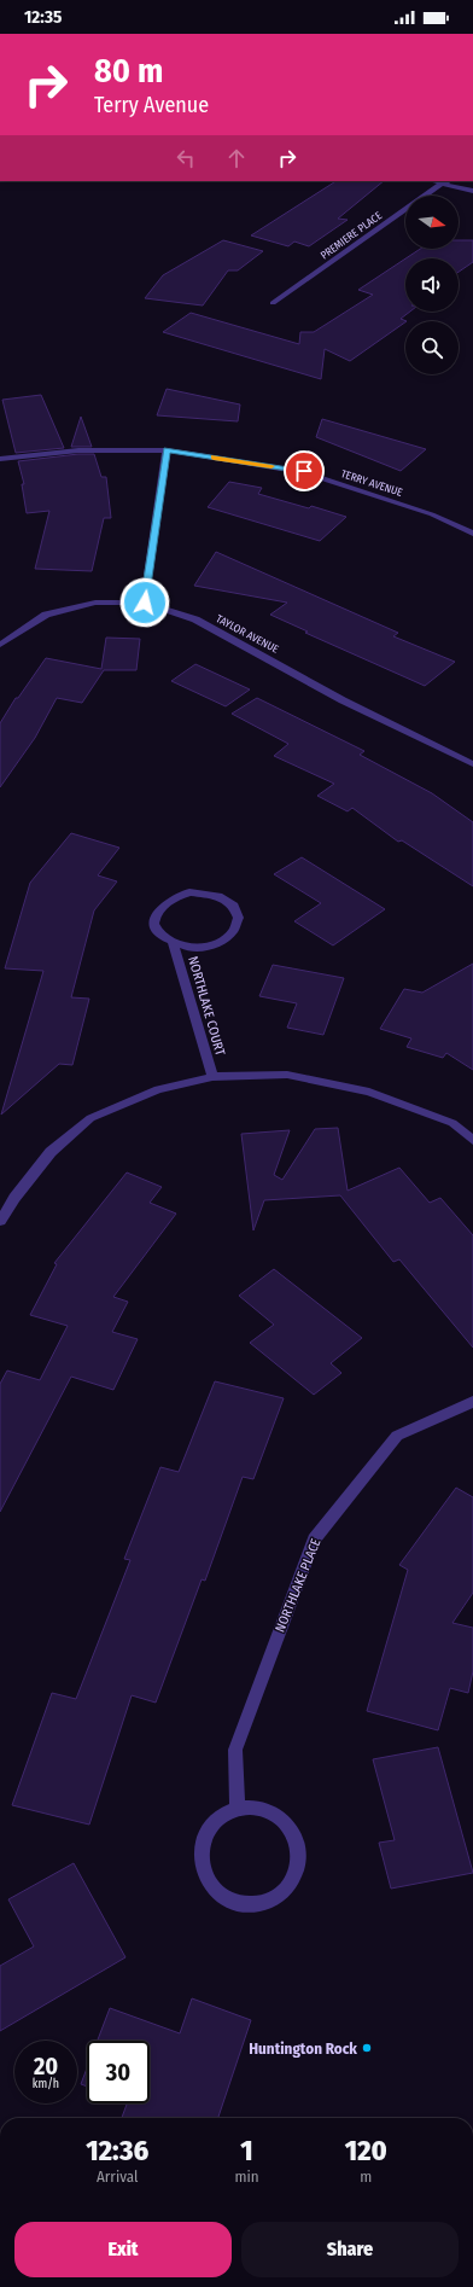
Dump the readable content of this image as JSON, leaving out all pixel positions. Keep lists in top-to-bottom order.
{
  "streets": {
    "street": [
      "PREMIERE PLACE",
      "TERRY AVENUE",
      "TAYLOR AVENUE",
      "NORTHLAKE COURT",
      "NORTHLAKE PLACE"
    ]
  },
  "places": ["Huntington Rock"],
  "north": "right",
  "page": {
    "status": "12:35",
    "turn": ["80 m", "Terry Avenue"],
    "speed": "20 km/h",
    "limit": "30",
    "eta": [
      "12:36",
      "Arrival",
      "1",
      "min",
      "120",
      "m"
    ],
    "buttons": ["Exit", "Share"]
  }
}
